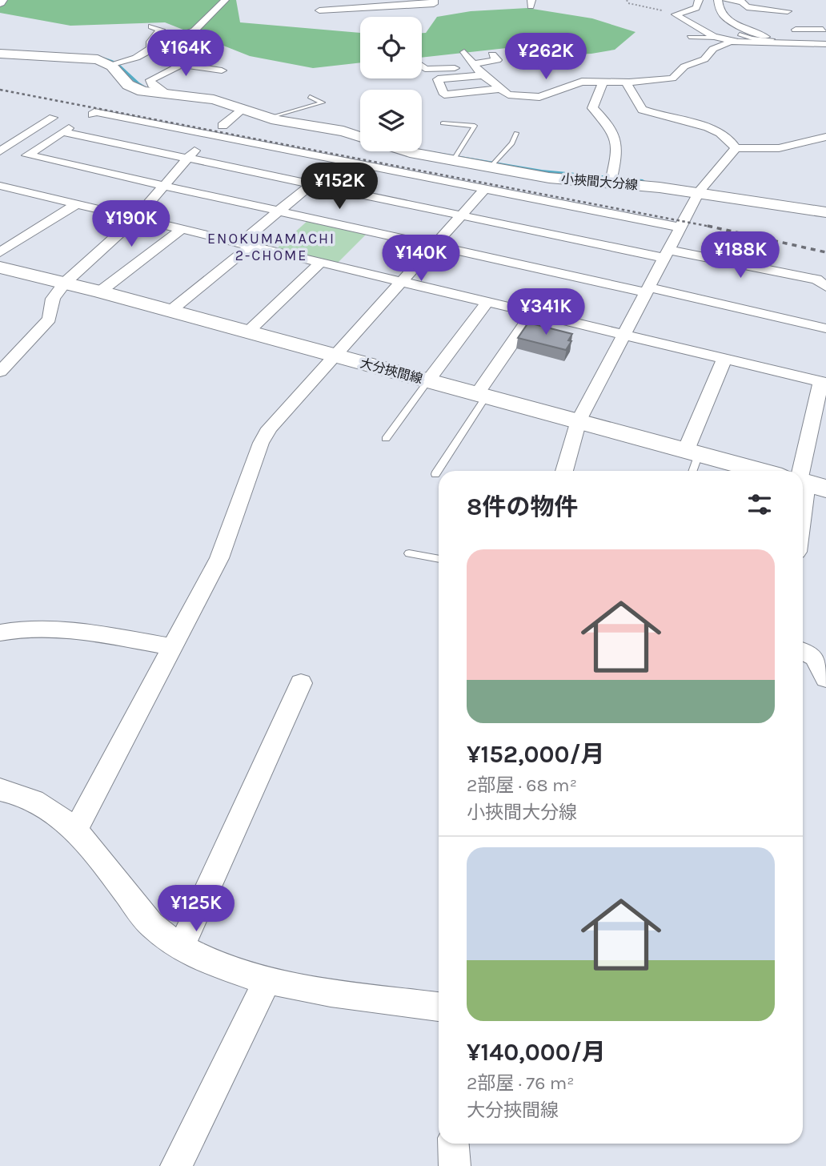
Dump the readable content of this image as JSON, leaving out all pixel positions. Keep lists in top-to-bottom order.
{
  "streets": {
    "main road": ["小挾間大分線", "大分挾間線"]
  },
  "districts": ["ENOKUMAMACHI 2-CHOME"],
  "page": {
    "price": [
      "¥164K",
      "¥262K",
      "¥152K",
      "¥190K",
      "¥188K",
      "¥140K",
      "¥341K",
      "¥125K"
    ],
    "heading": "8件の物件",
    "list": [
      {
        "name": "¥152,000/月",
        "note": "2部屋 · 68 m² · 小挾間大分線"
      },
      {
        "name": "¥140,000/月",
        "note": "2部屋 · 76 m² · 大分挾間線"
      }
    ]
  }
}
